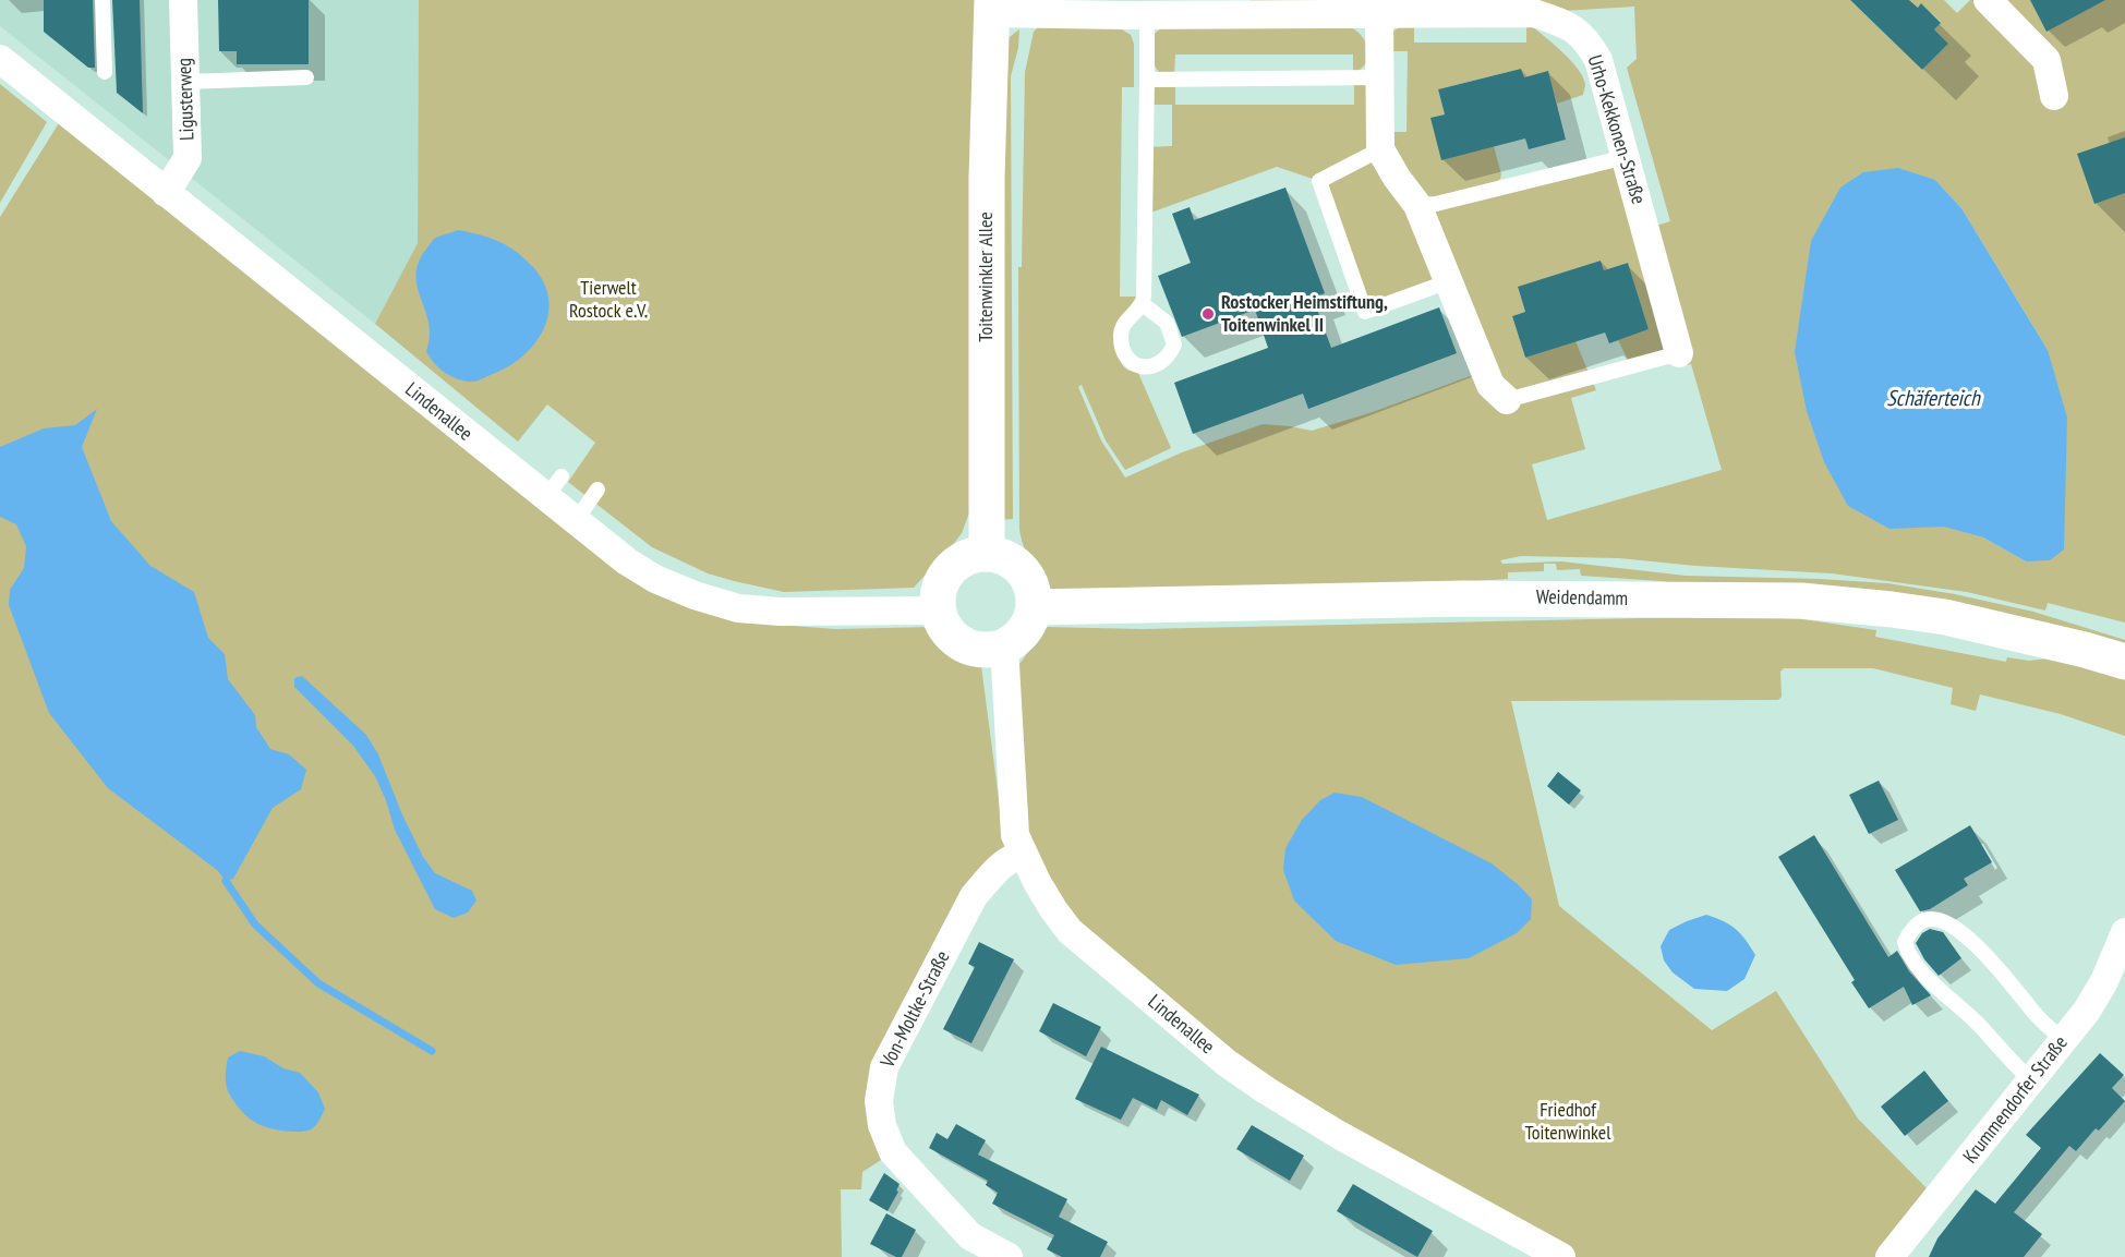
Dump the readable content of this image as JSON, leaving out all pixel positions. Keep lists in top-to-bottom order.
{
  "streets": {
    "street": [
      "Ligusterweg",
      "Urho-Kekkonen-Straße",
      "Toitenwinkler Allee",
      "Lindenallee",
      "Weidendamm",
      "Von-Moltke-Straße",
      "Krummendorfer Straße"
    ]
  },
  "crossings": [
    ["Ligusterweg", "Lindenallee"],
    ["Urho-Kekkonen-Straße", "Toitenwinkler Allee"],
    ["Toitenwinkler Allee", "Lindenallee"],
    ["Toitenwinkler Allee", "Weidendamm"],
    ["Lindenallee", "Weidendamm"],
    ["Lindenallee", "Von-Moltke-Straße"]
  ],
  "water": ["Schäferteich"],
  "parks": ["Tierwelt Rostock e.V.", "Friedhof Toitenwinkel"],
  "places": ["Rostocker Heimstiftung, Toitenwinkel II"]
}
